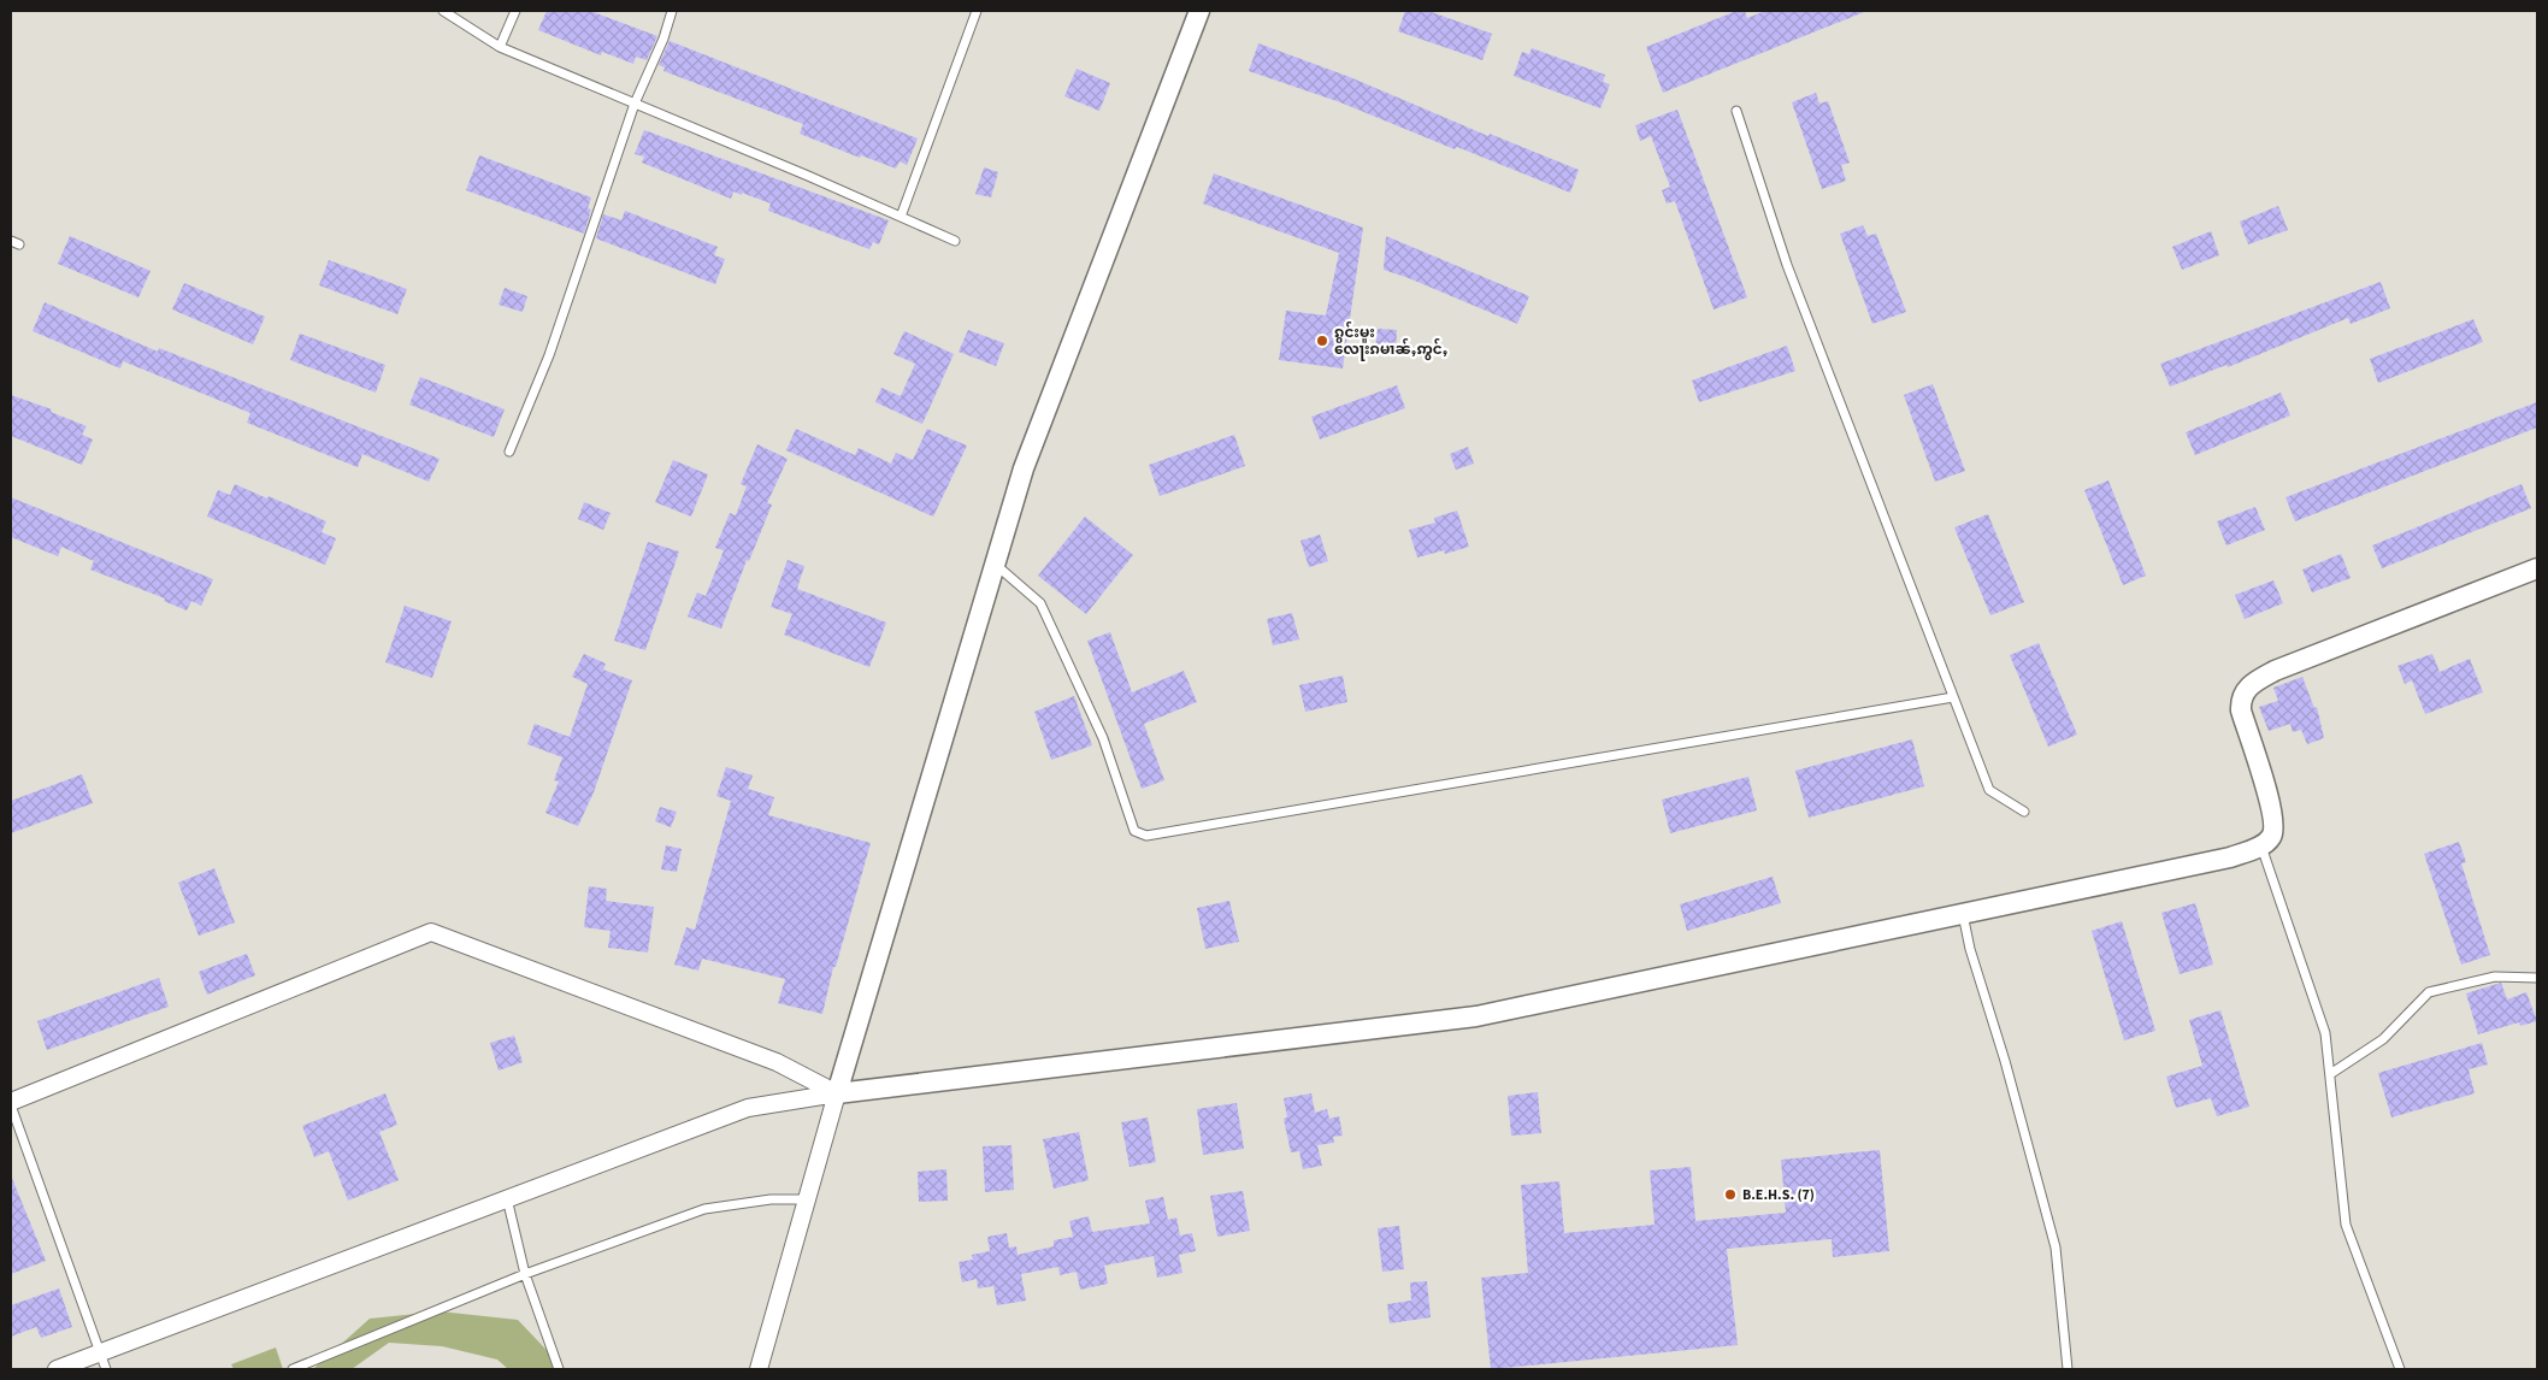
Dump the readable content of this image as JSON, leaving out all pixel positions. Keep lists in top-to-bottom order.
{
  "places": ["ၵွင်းမူး လေႃးၵမၢၼ်ႇဢွင်ႇ", "B.E.H.S. (7)"]
}
